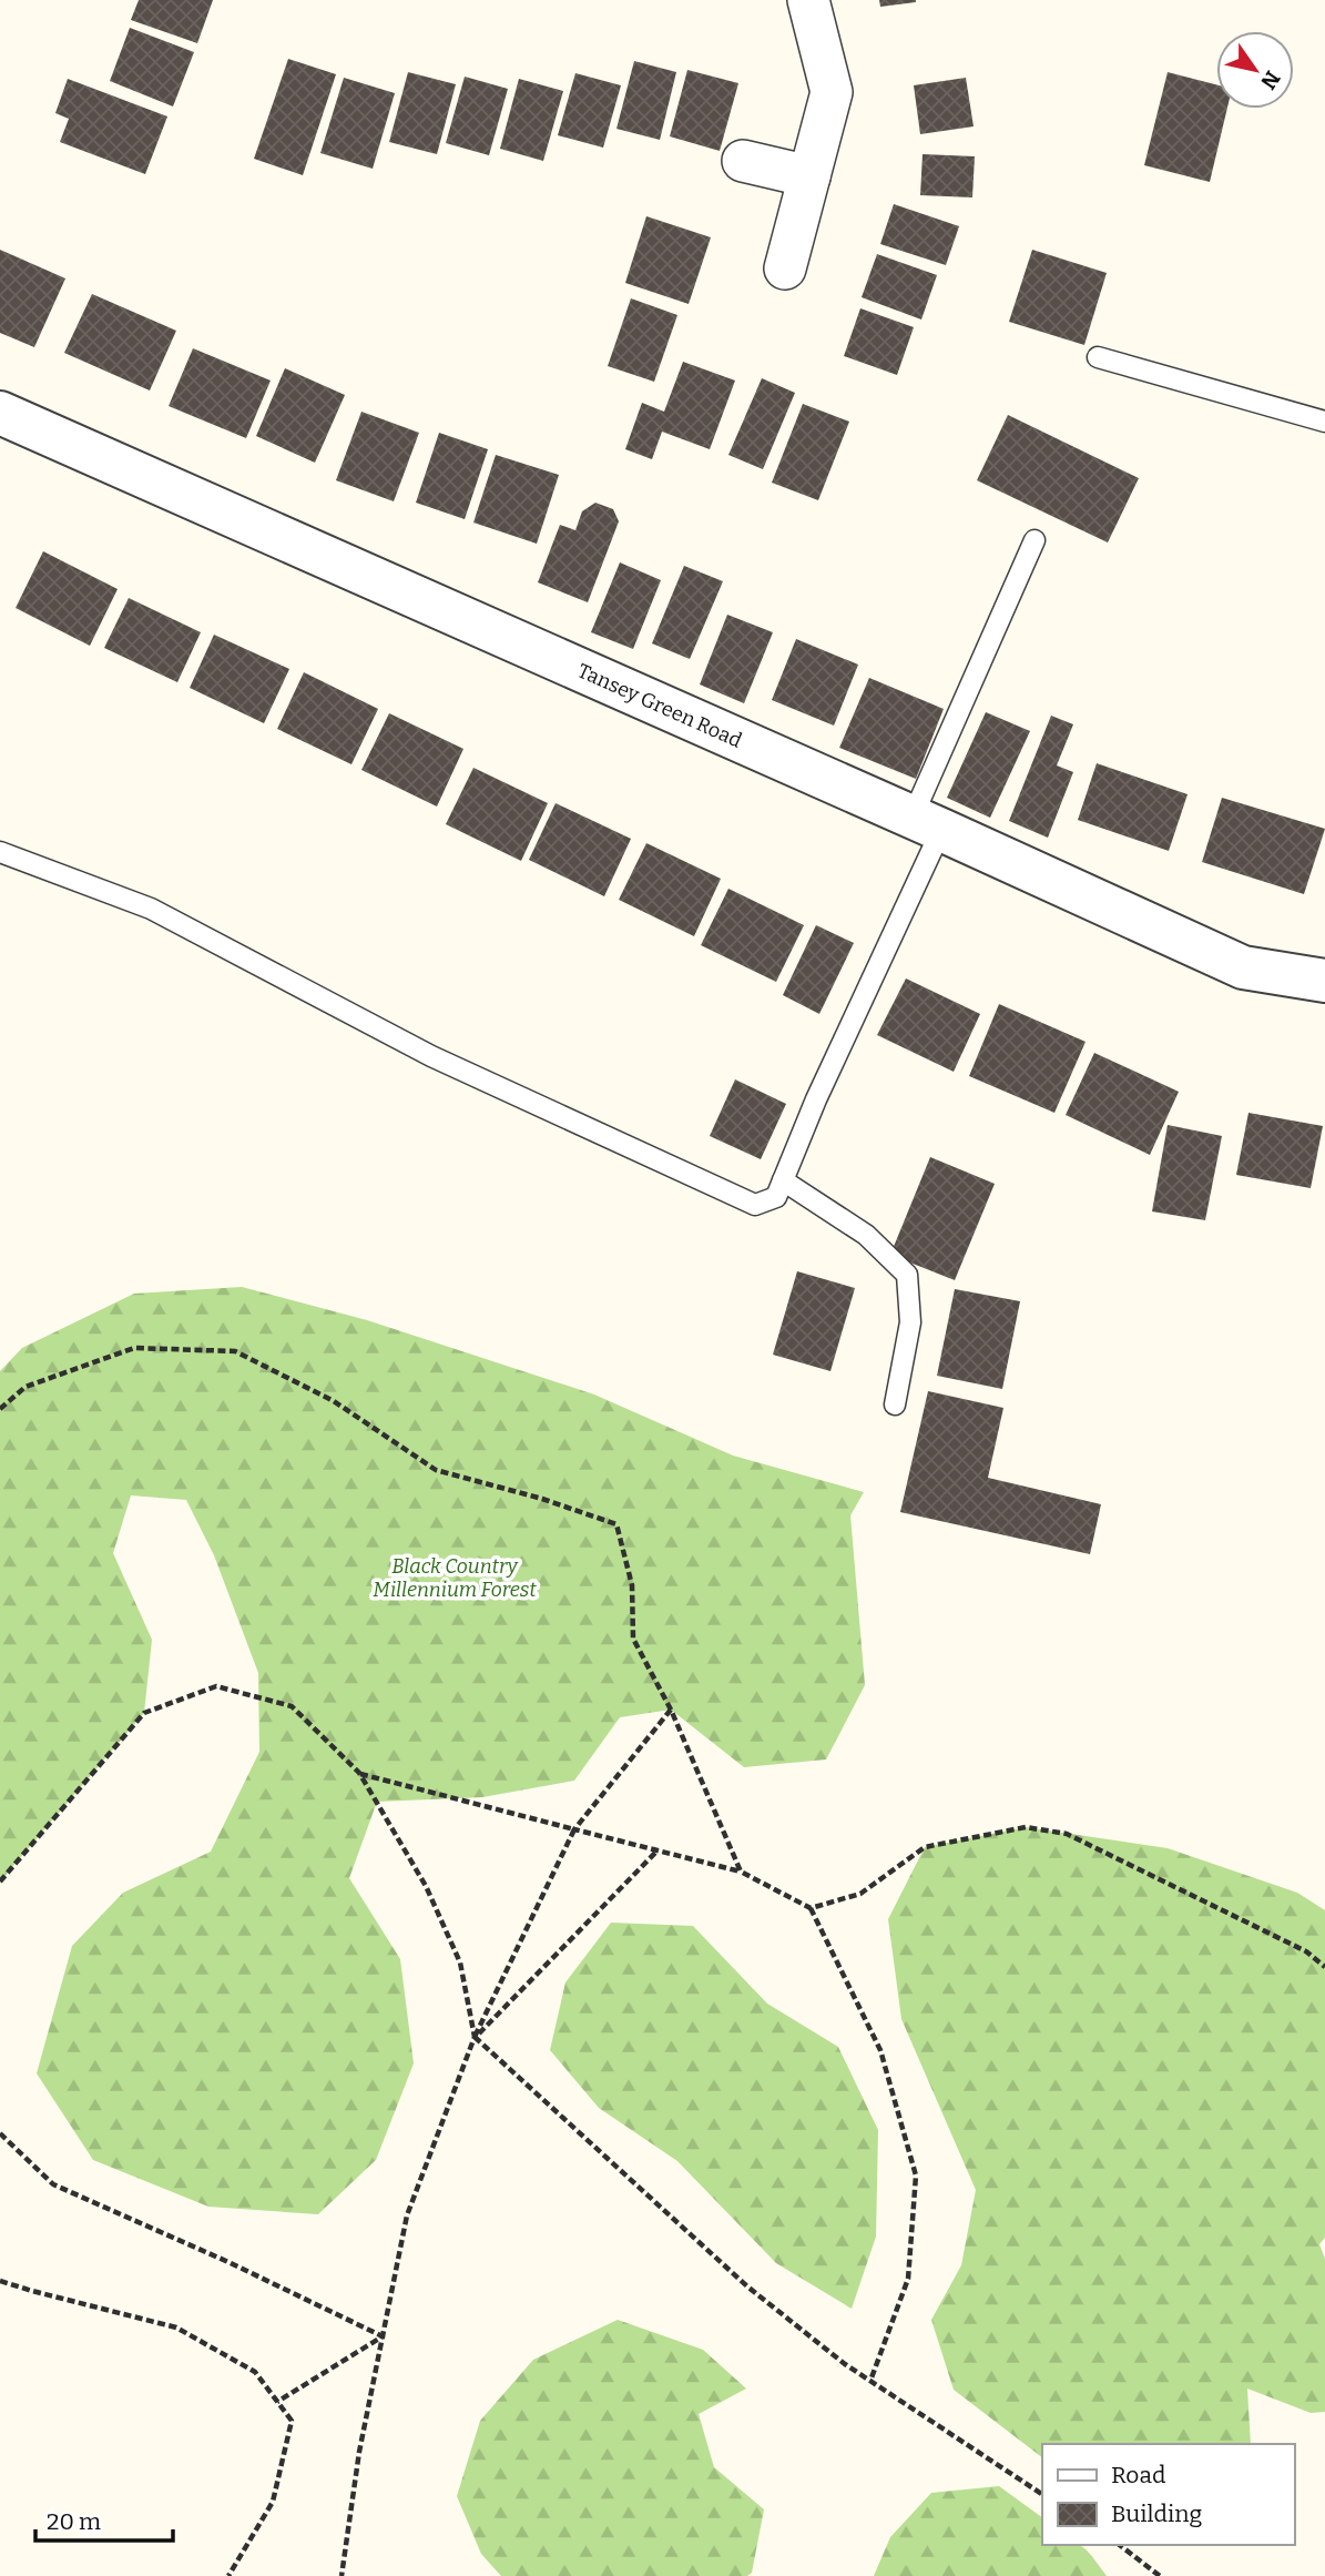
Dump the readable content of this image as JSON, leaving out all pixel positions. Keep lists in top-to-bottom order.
{
  "streets": {
    "street": ["Tansey Green Road"]
  },
  "parks": ["Black Country Millennium Forest"],
  "legend": ["Road", "Building"],
  "scale_bar": "20 m",
  "north": "bottom right"
}
